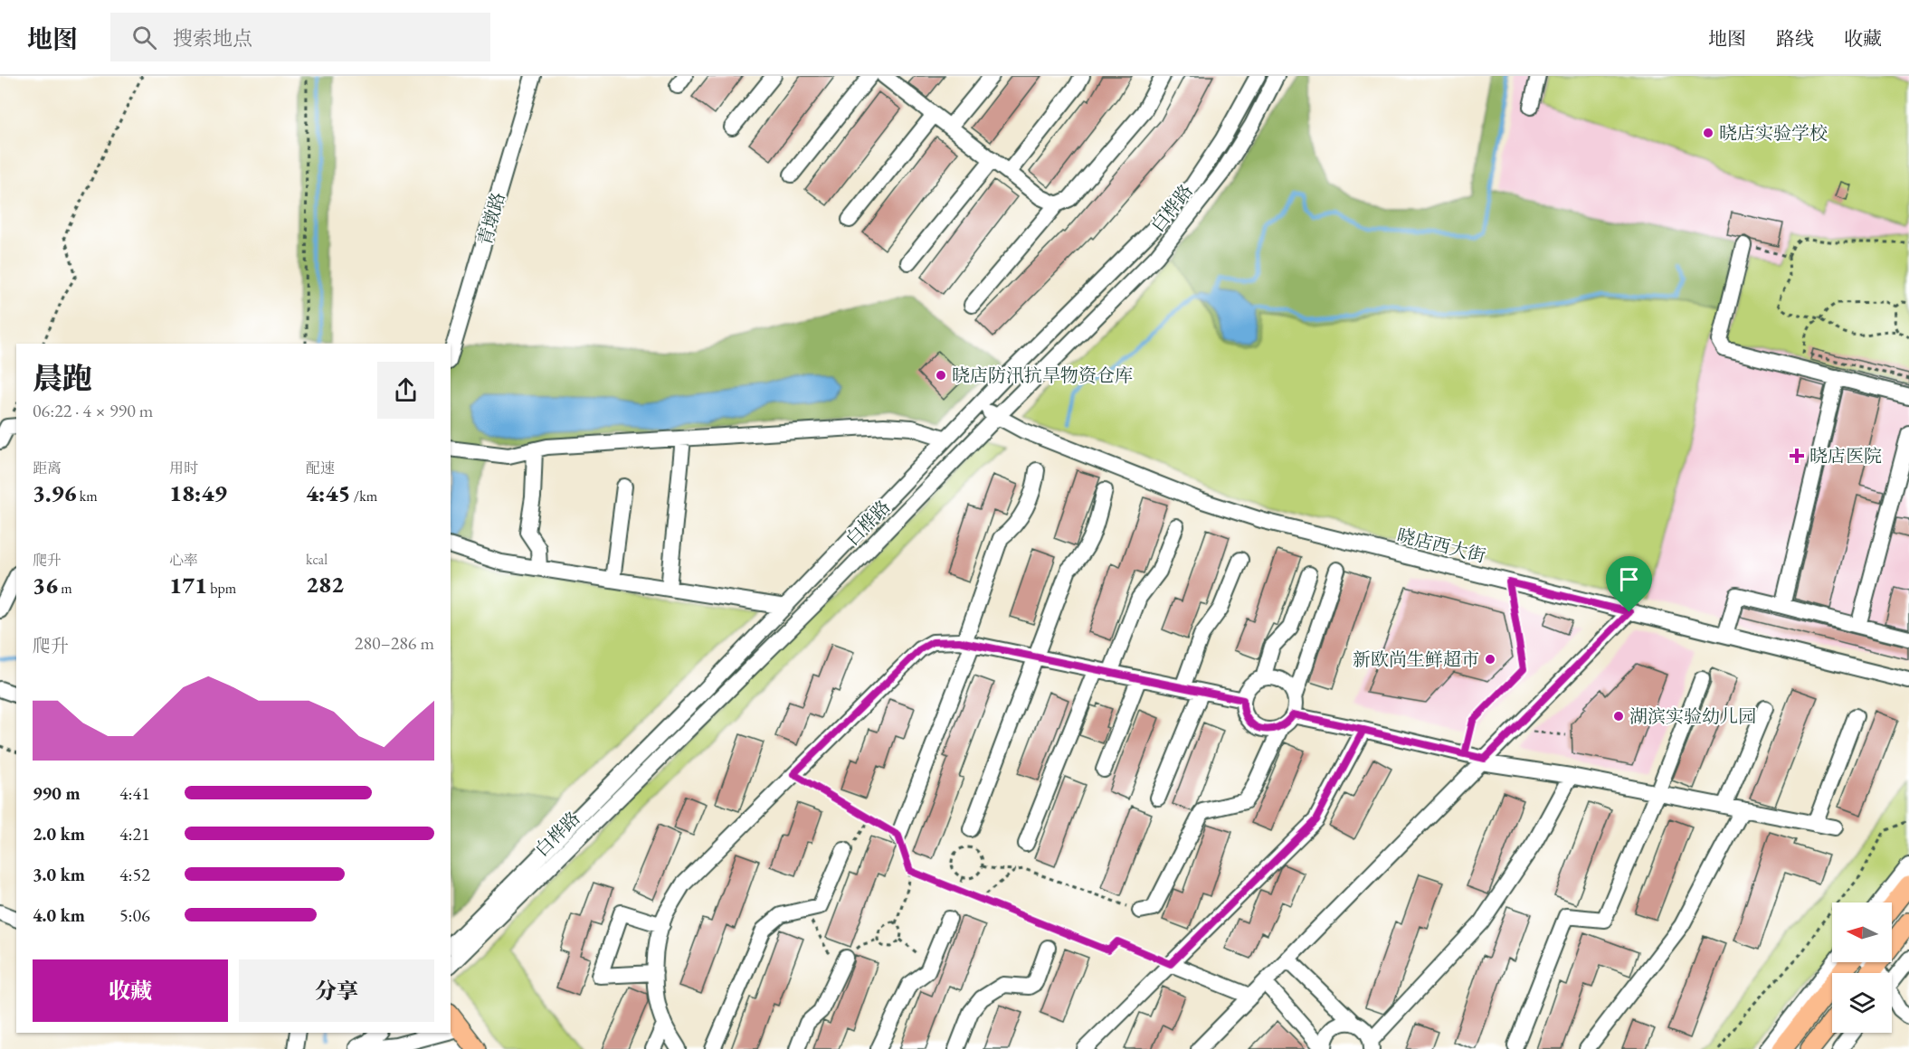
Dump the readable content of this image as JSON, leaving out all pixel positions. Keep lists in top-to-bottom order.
{
  "streets": {
    "street": ["白桦路", "青墩路", "晓店西大街"]
  },
  "crossings": [
    ["白桦路", "晓店西大街"]
  ],
  "places": {
    "other": [
      "晓店实验学校",
      "晓店防汛抗旱物资仓库",
      "新欧尚生鲜超市",
      "湖滨实验幼儿园"
    ],
    "health": ["晓店医院"]
  },
  "north": "left",
  "page": {
    "header": "地图",
    "search": "搜索地点",
    "nav": ["地图", "路线", "收藏"],
    "heading": ["晨跑", "06:22 · 4 × 990 m"],
    "stats": [
      ["距离", "3.96 km"],
      ["用时", "18:49"],
      ["配速", "4:45 /km"],
      ["爬升", "36 m"],
      ["心率", "171 bpm"],
      ["kcal", "282"]
    ],
    "chart": ["爬升", "280–286 m"],
    "list": [
      {
        "name": "990 m",
        "note": "4:41"
      },
      {
        "name": "2.0 km",
        "note": "4:21"
      },
      {
        "name": "3.0 km",
        "note": "4:52"
      },
      {
        "name": "4.0 km",
        "note": "5:06"
      }
    ],
    "buttons": ["收藏", "分享"]
  }
}
